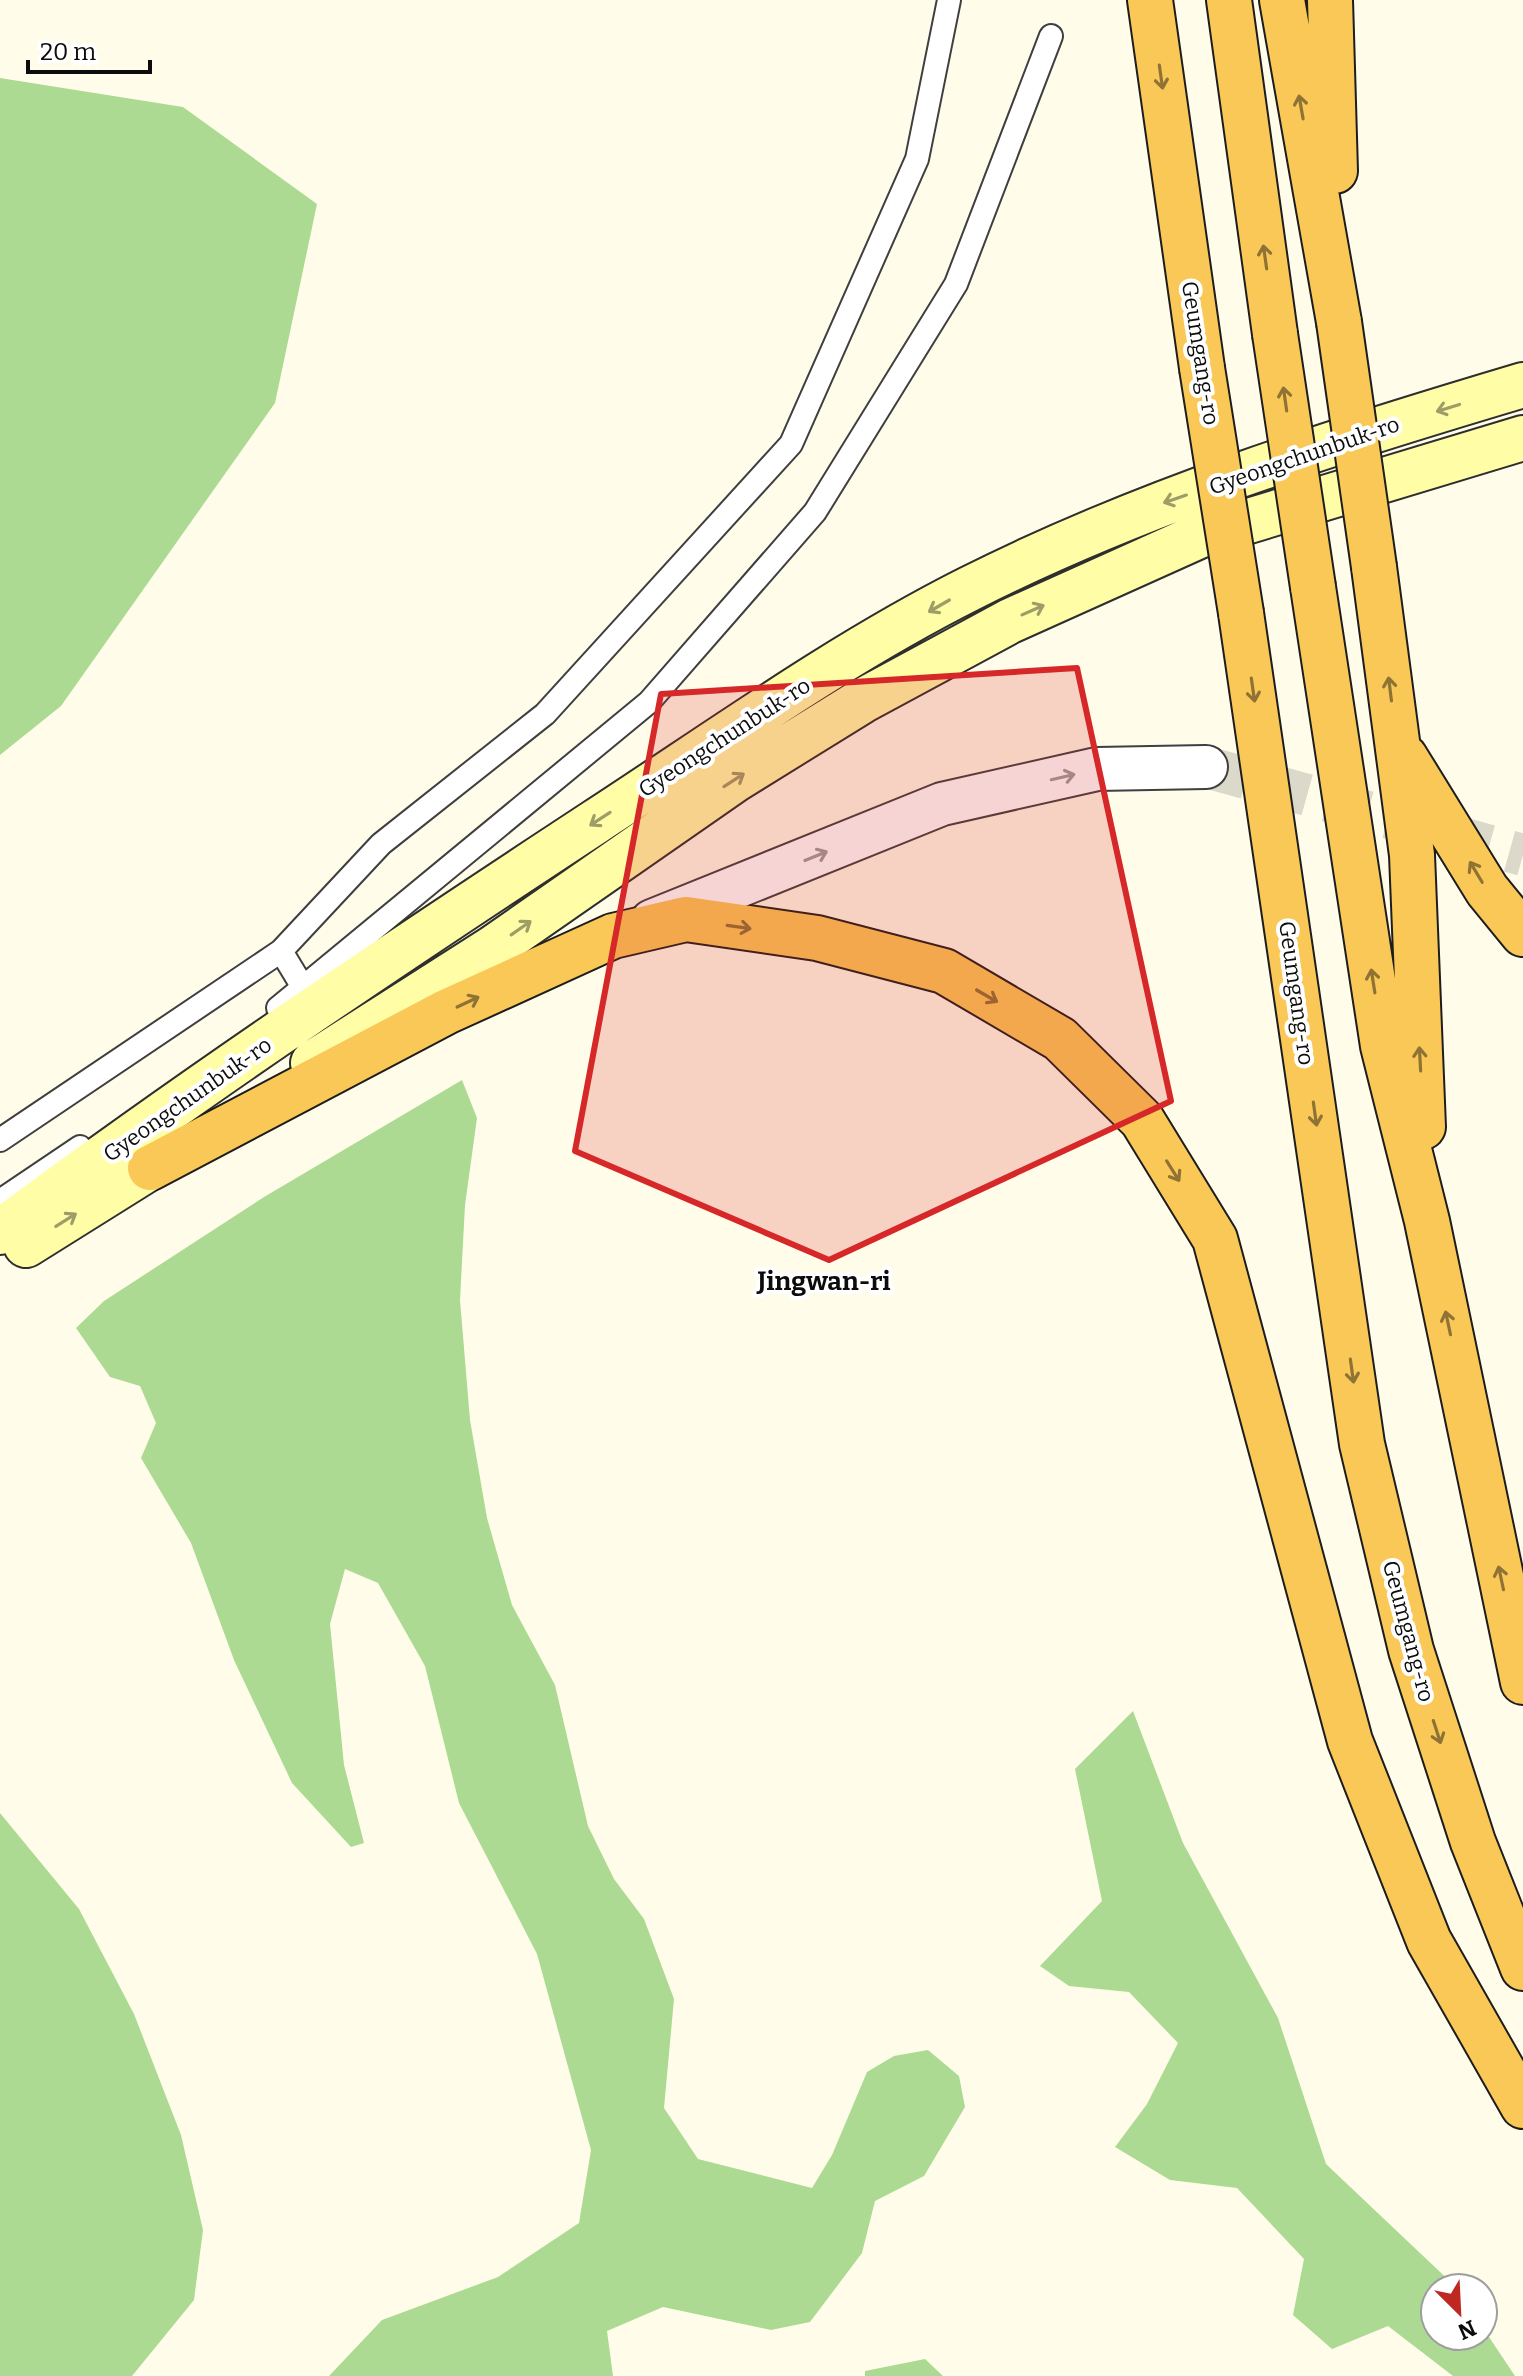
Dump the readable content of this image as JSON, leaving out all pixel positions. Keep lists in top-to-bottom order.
{
  "streets": {
    "highway": ["Geumgang-ro"],
    "main road": ["Gyeongchunbuk-ro"]
  },
  "districts": ["Jingwan-ri"],
  "scale_bar": "20 m",
  "north": "bottom right"
}
